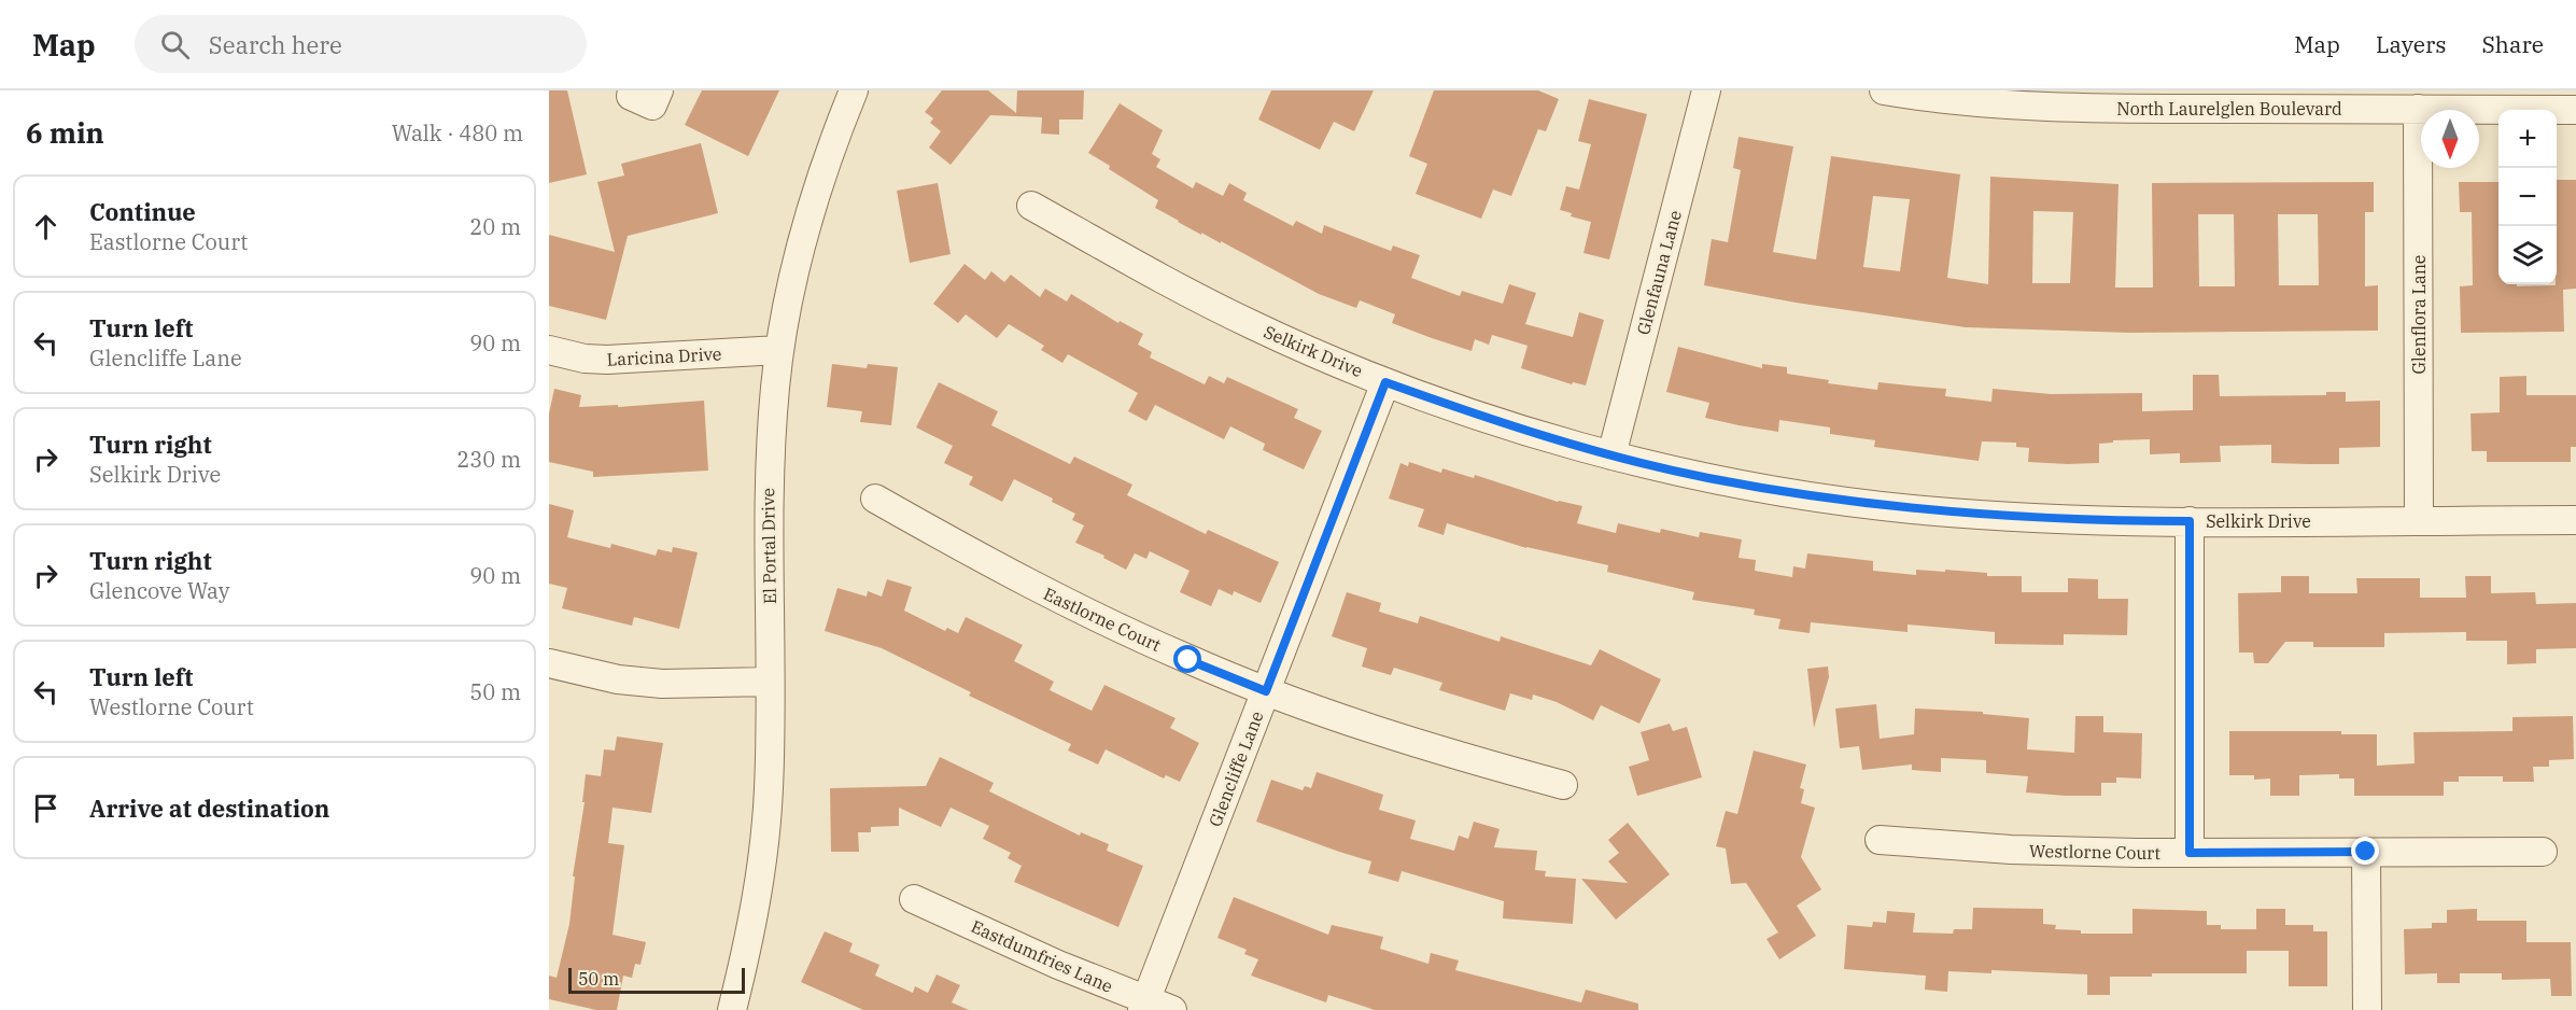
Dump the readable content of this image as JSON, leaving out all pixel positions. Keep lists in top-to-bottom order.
{
  "streets": {
    "street": [
      "North Laurelglen Boulevard",
      "Glenfauna Lane",
      "Glenflora Lane",
      "Selkirk Drive",
      "Laricina Drive",
      "El Portal Drive",
      "Eastlorne Court",
      "Glencliffe Lane",
      "Westlorne Court",
      "Eastdumfries Lane"
    ]
  },
  "crossings": [
    ["North Laurelglen Boulevard", "Glenflora Lane"],
    ["Glenfauna Lane", "Selkirk Drive"],
    ["Glenflora Lane", "Selkirk Drive"],
    ["Selkirk Drive", "Glencliffe Lane"],
    ["Laricina Drive", "El Portal Drive"],
    ["Eastlorne Court", "Glencliffe Lane"],
    ["Glencliffe Lane", "Eastdumfries Lane"]
  ],
  "scale_bar": "50 m",
  "north": "bottom",
  "page": {
    "header": "Map",
    "search": "Search here",
    "nav": ["Map", "Layers", "Share"],
    "heading": ["6 min", "Walk · 480 m"],
    "map_buttons": ["+", "−"],
    "list": [
      ["Continue", "Eastlorne Court", "20 m"],
      ["Turn left", "Glencliffe Lane", "90 m"],
      ["Turn right", "Selkirk Drive", "230 m"],
      ["Turn right", "Glencove Way", "90 m"],
      ["Turn left", "Westlorne Court", "50 m"],
      "Arrive at destination"
    ],
    "scale": "50 m"
  }
}
